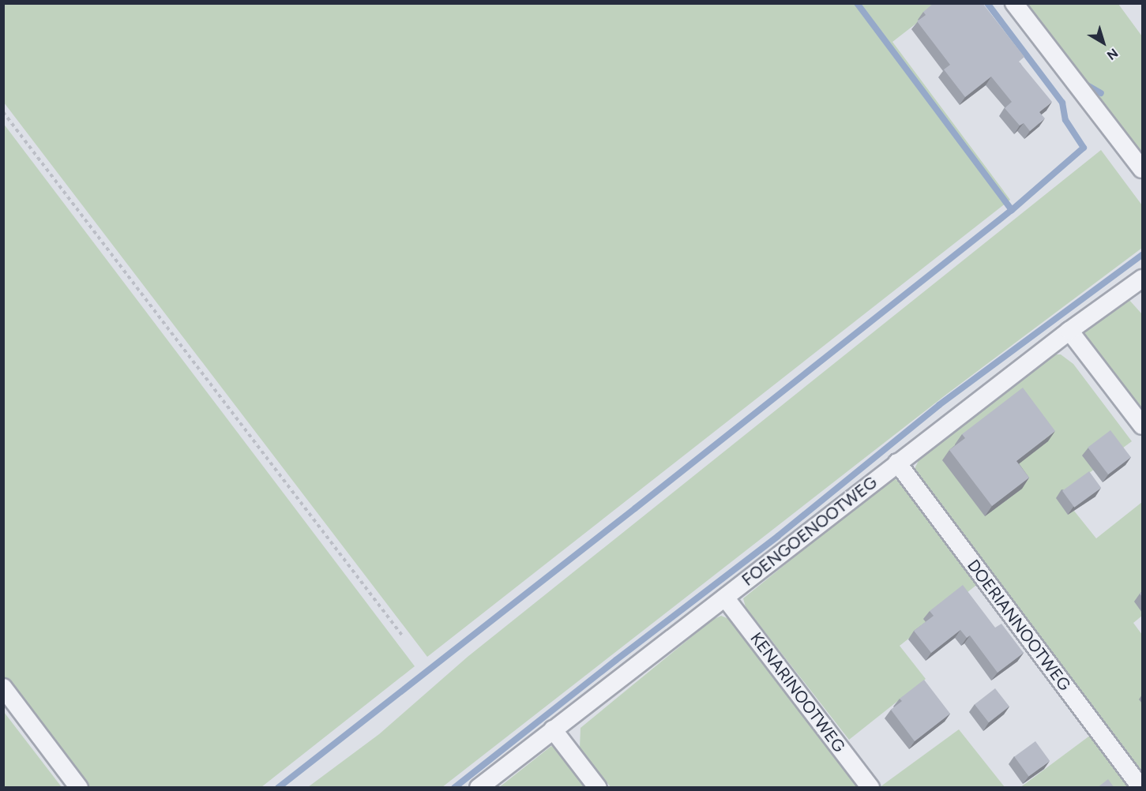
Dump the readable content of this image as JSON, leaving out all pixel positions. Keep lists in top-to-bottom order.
{
  "streets": {
    "street": ["FOENGOENOOTWEG", "DOERIANNOOTWEG", "KENARINOOTWEG"]
  },
  "crossings": [
    ["FOENGOENOOTWEG", "DOERIANNOOTWEG"],
    ["FOENGOENOOTWEG", "KENARINOOTWEG"]
  ],
  "north": "bottom right"
}
